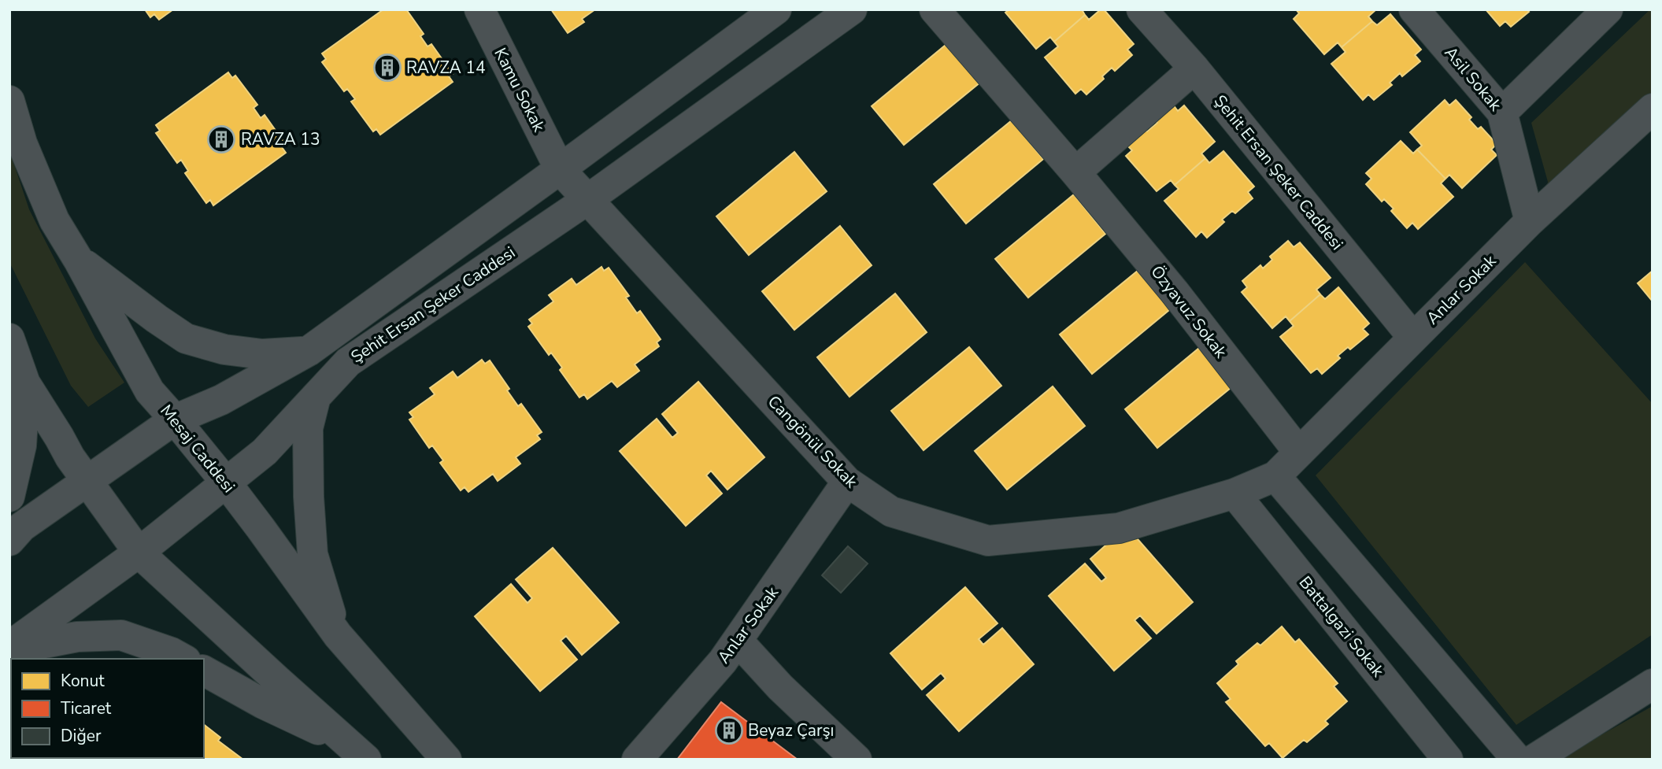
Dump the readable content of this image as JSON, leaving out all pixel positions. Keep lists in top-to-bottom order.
{
  "streets": {
    "street": [
      "Asil Sokak",
      "Kamu Sokak",
      "Şehit Ersan Şeker Caddesi",
      "Anlar Sokak",
      "Özyavuz Sokak",
      "Cangönül Sokak",
      "Mesaj Caddesi",
      "Battalgazi Sokak"
    ]
  },
  "crossings": [
    ["Asil Sokak", "Anlar Sokak"],
    ["Kamu Sokak", "Şehit Ersan Şeker Caddesi"],
    ["Kamu Sokak", "Cangönül Sokak"],
    ["Şehit Ersan Şeker Caddesi", "Anlar Sokak"],
    ["Şehit Ersan Şeker Caddesi", "Cangönül Sokak"],
    ["Şehit Ersan Şeker Caddesi", "Mesaj Caddesi"],
    ["Anlar Sokak", "Özyavuz Sokak"],
    ["Anlar Sokak", "Cangönül Sokak"],
    ["Cangönül Sokak", "Battalgazi Sokak"]
  ],
  "places": {
    "building": ["RAVZA 14", "RAVZA 13", "Beyaz Çarşı"]
  },
  "legend": ["Konut", "Ticaret", "Diğer"]
}
